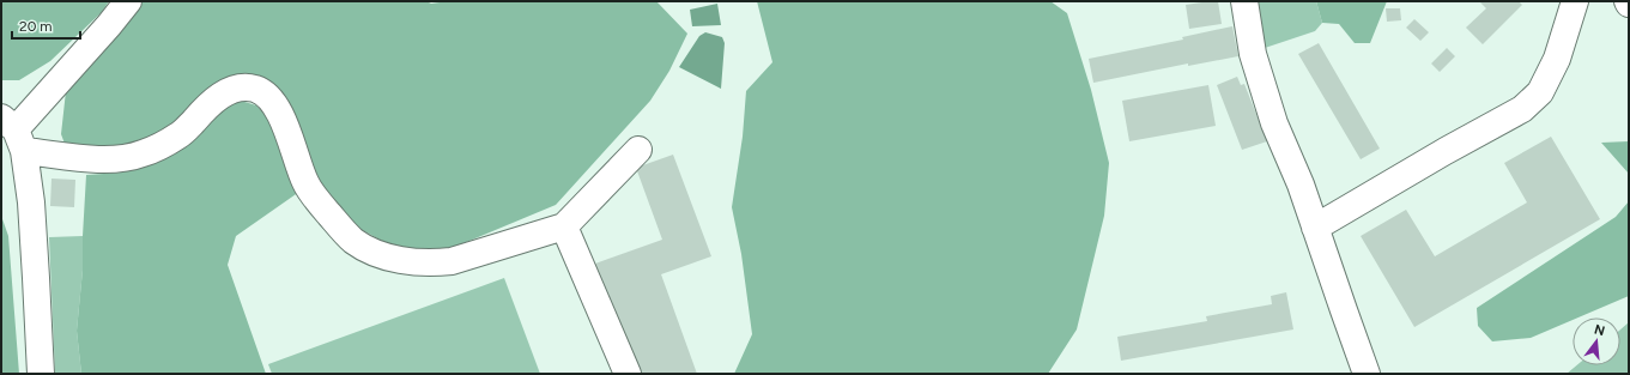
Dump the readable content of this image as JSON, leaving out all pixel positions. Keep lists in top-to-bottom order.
{
  "scale_bar": "20 m",
  "north": "top"
}
